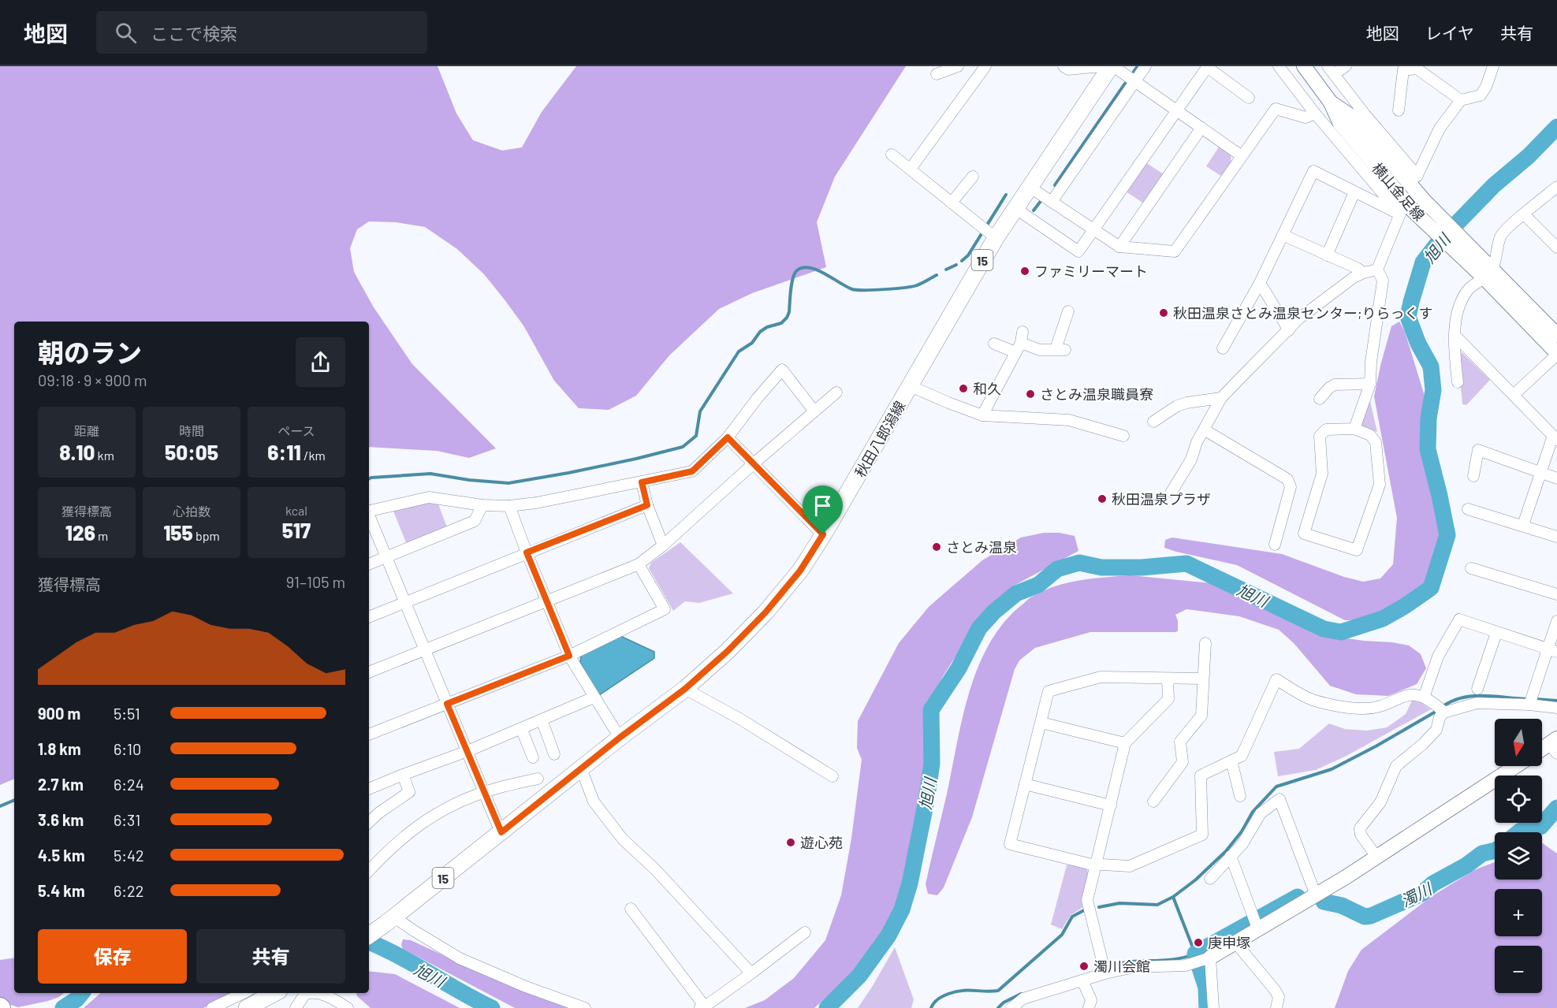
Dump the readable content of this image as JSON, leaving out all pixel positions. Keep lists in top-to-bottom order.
{
  "streets": {
    "main road": ["15", "秋田八郎潟線"],
    "street": ["横山金足線"]
  },
  "water": ["旭川", "濁川"],
  "places": [
    "ファミリーマート",
    "秋田温泉さとみ温泉センター;りらっくす",
    "和久",
    "さとみ温泉職員寮",
    "秋田温泉プラザ",
    "さとみ温泉",
    "遊心苑",
    "庚申塚",
    "濁川会館"
  ],
  "north": "bottom",
  "page": {
    "header": "地図",
    "search": "ここで検索",
    "nav": ["地図", "レイヤ", "共有"],
    "heading": ["朝のラン", "09:18 · 9 × 900 m"],
    "stats": [
      ["距離", "8.10 km"],
      ["時間", "50:05"],
      ["ペース", "6:11 /km"],
      ["獲得標高", "126 m"],
      ["心拍数", "155 bpm"],
      ["kcal", "517"]
    ],
    "chart": ["獲得標高", "91–105 m"],
    "list": [
      {
        "name": "900 m",
        "note": "5:51"
      },
      {
        "name": "1.8 km",
        "note": "6:10"
      },
      {
        "name": "2.7 km",
        "note": "6:24"
      },
      {
        "name": "3.6 km",
        "note": "6:31"
      },
      {
        "name": "4.5 km",
        "note": "5:42"
      },
      {
        "name": "5.4 km",
        "note": "6:22"
      }
    ],
    "map_buttons": ["+", "−"],
    "buttons": ["保存", "共有"]
  }
}
